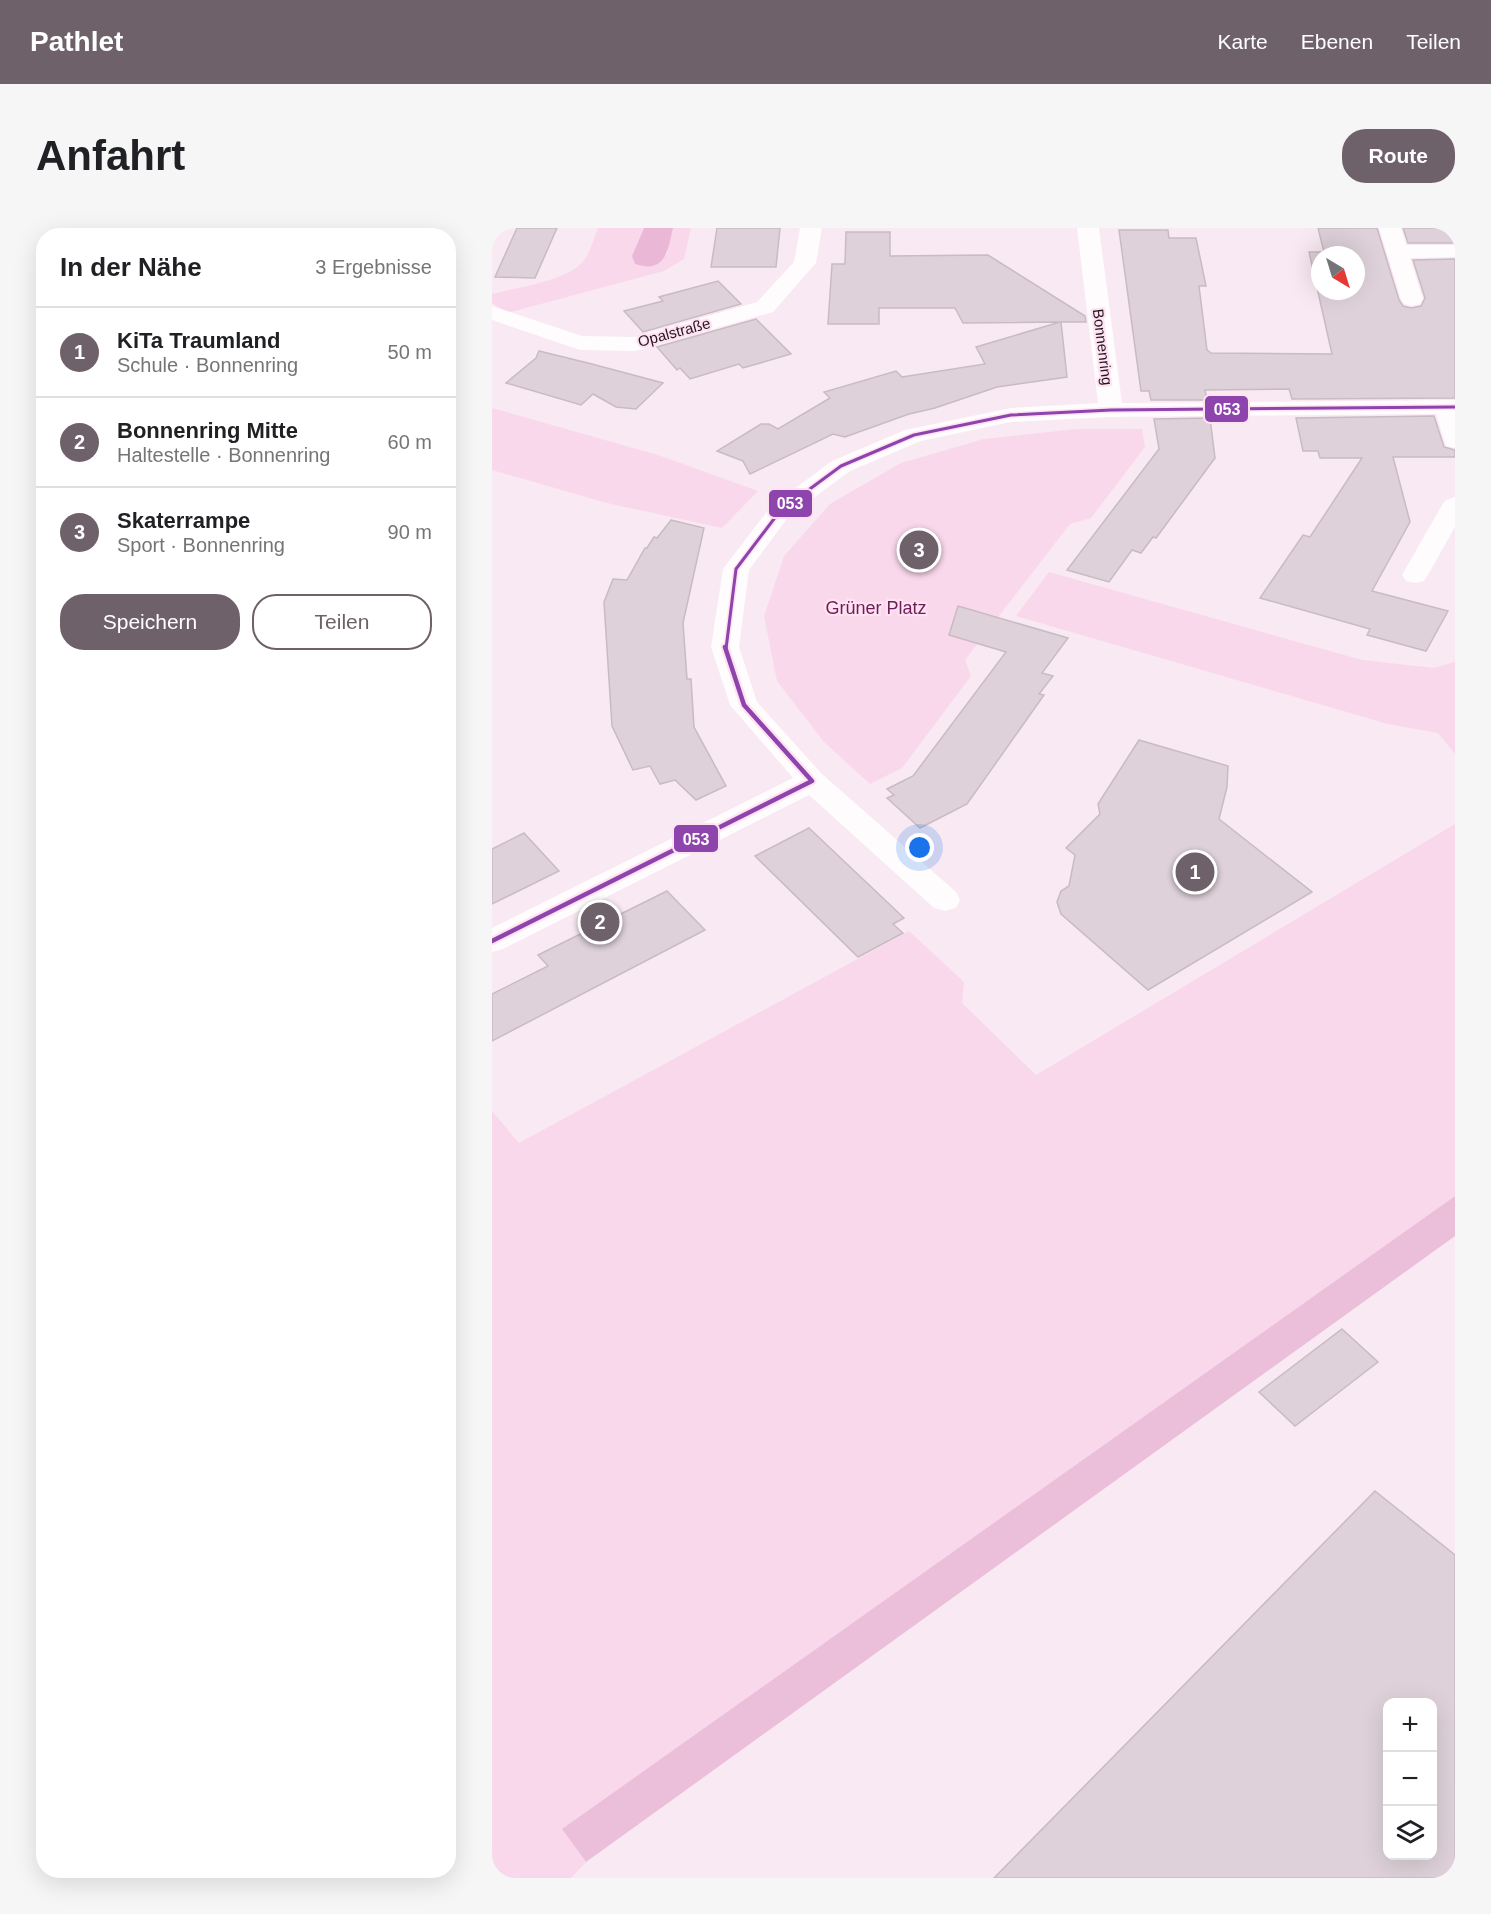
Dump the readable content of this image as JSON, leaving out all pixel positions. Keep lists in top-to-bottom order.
{
  "streets": {
    "street": ["Opalstraße", "Bonnenring"]
  },
  "parks": ["Grüner Platz"],
  "lines": ["transit line 053"],
  "north": "bottom right",
  "page": {
    "header": "Pathlet",
    "nav": ["Karte", "Ebenen", "Teilen"],
    "buttons": [
      "Route",
      ["Speichern", "Teilen"]
    ],
    "title": "Anfahrt",
    "heading": ["In der Nähe", "3 Ergebnisse"],
    "list": [
      {
        "mark": "1",
        "name": "KiTa Traumland",
        "note": "Schule · Bonnenring",
        "value": "50 m"
      },
      {
        "mark": "2",
        "name": "Bonnenring Mitte",
        "note": "Haltestelle · Bonnenring",
        "value": "60 m"
      },
      {
        "mark": "3",
        "name": "Skaterrampe",
        "note": "Sport · Bonnenring",
        "value": "90 m"
      }
    ],
    "pins": ["3", "1", "2"],
    "map_buttons": ["+", "−"]
  }
}
